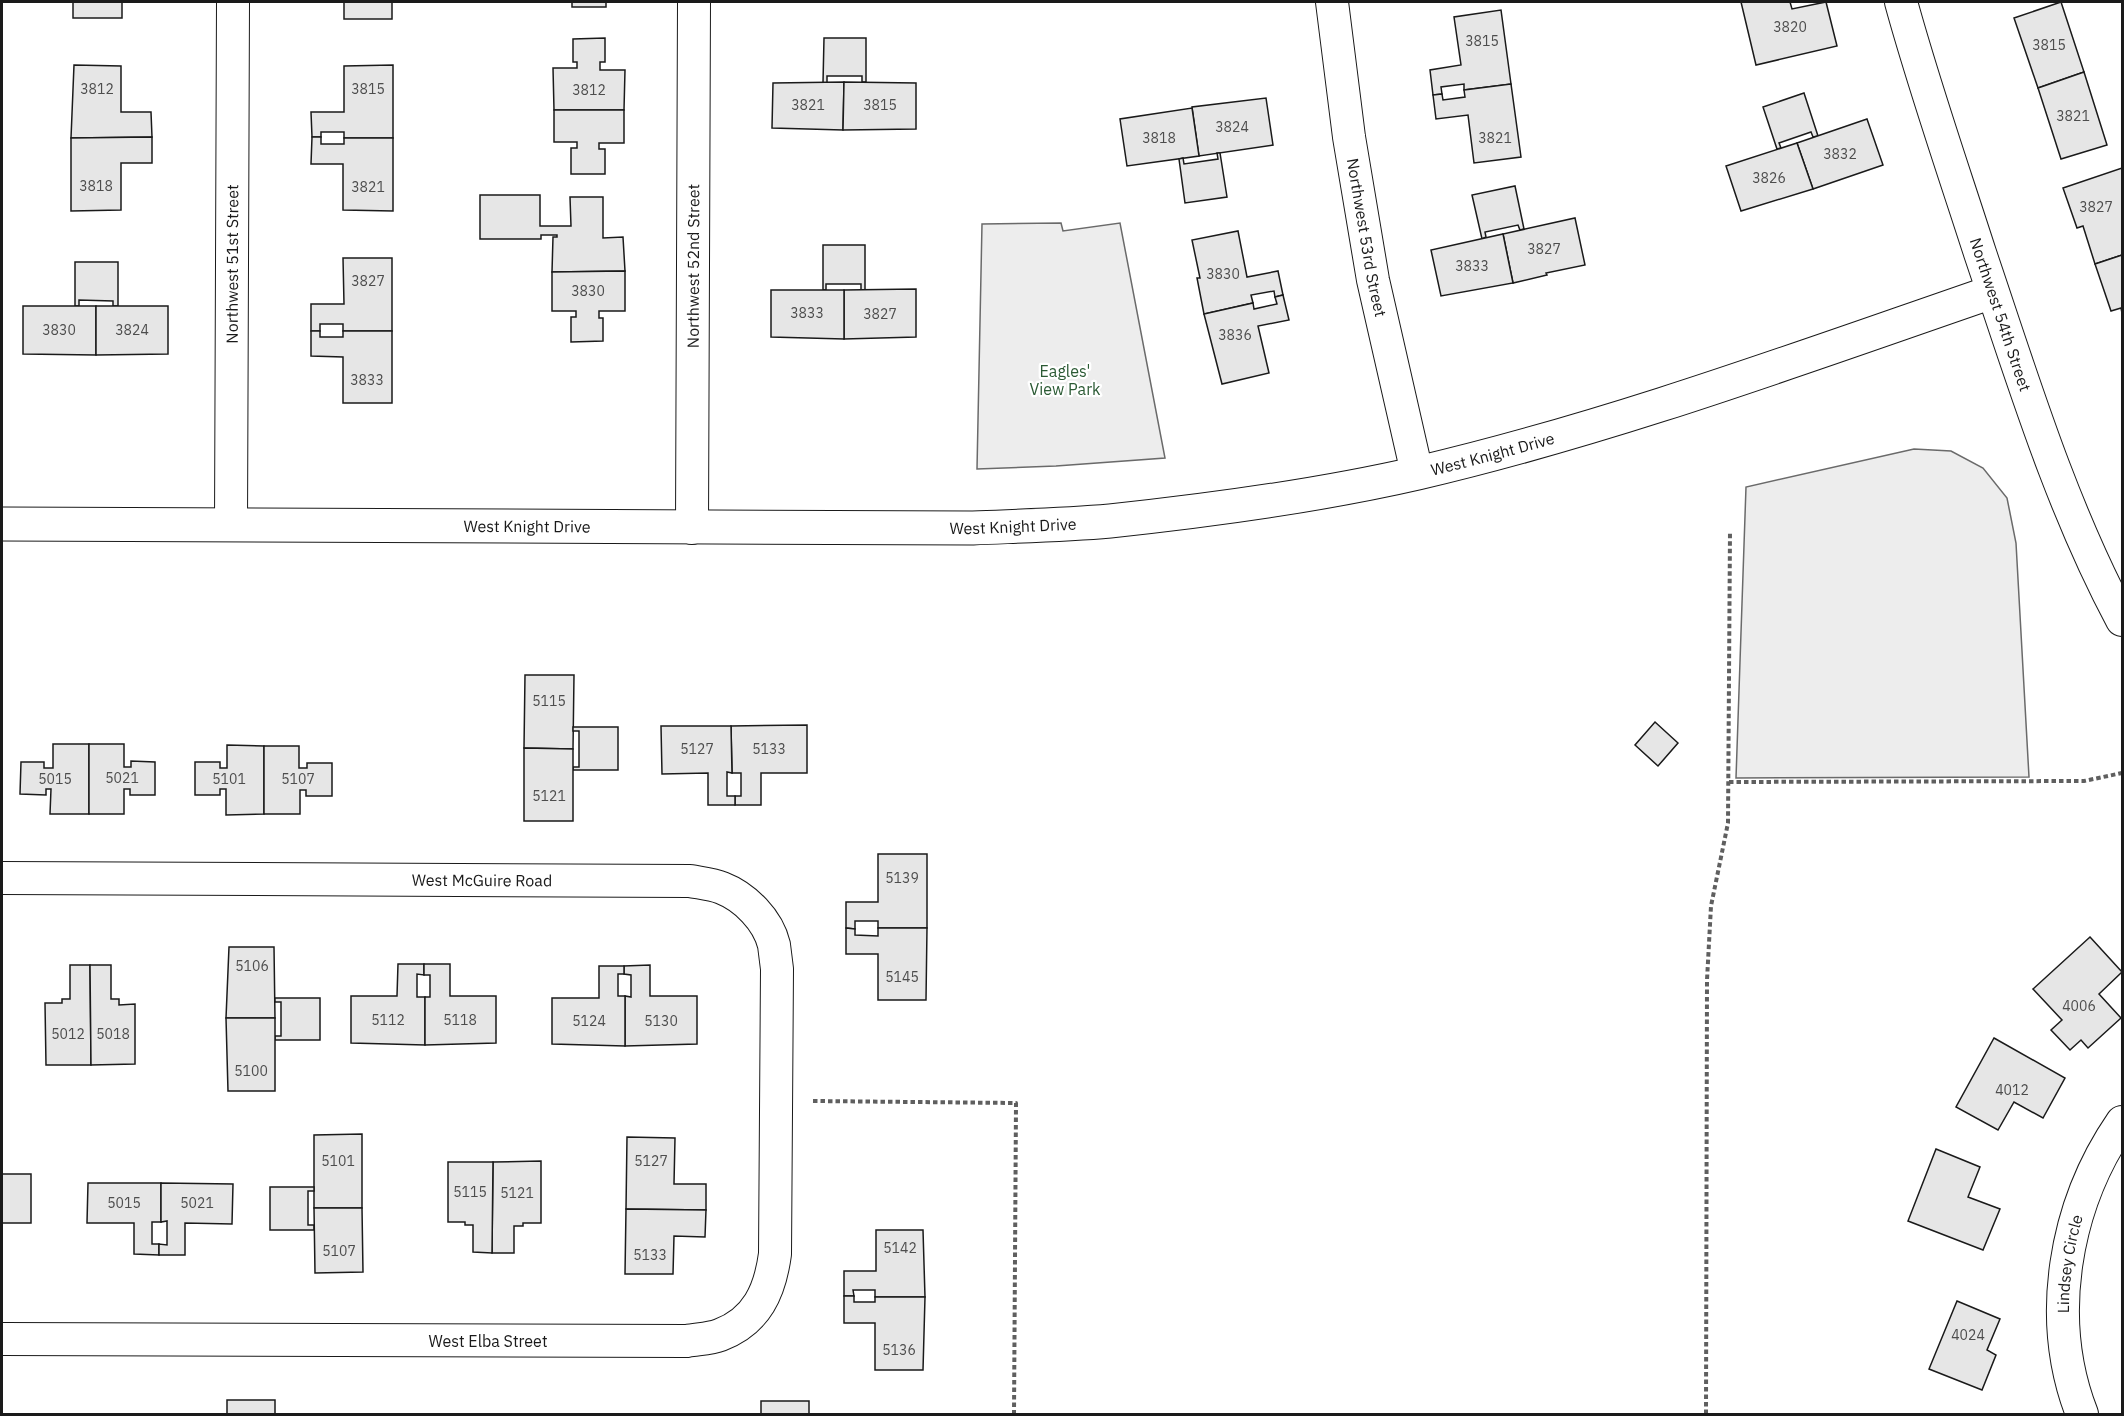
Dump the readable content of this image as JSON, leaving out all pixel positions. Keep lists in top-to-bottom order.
{
  "streets": {
    "street": [
      "Northwest 53rd Street",
      "Northwest 51st Street",
      "Northwest 52nd Street",
      "Northwest 54th Street",
      "West Knight Drive",
      "West McGuire Road",
      "Lindsey Circle",
      "West Elba Street"
    ]
  },
  "crossings": [
    ["Northwest 53rd Street", "West Knight Drive"],
    ["Northwest 51st Street", "West Knight Drive"],
    ["Northwest 52nd Street", "West Knight Drive"],
    ["Northwest 54th Street", "West Knight Drive"],
    ["West McGuire Road", "West Elba Street"]
  ],
  "parks": ["Eagles' View Park"],
  "house_numbers": [
    "3820",
    "3815",
    "3815",
    "3812",
    "3815",
    "3812",
    "3821",
    "3815",
    "3821",
    "3824",
    "3818",
    "3821",
    "3832",
    "3826",
    "3818",
    "3821",
    "3827",
    "3827",
    "3833",
    "3830",
    "3827",
    "3830",
    "3833",
    "3827",
    "3830",
    "3824",
    "3836",
    "3833",
    "5115",
    "5127",
    "5133",
    "5021",
    "5015",
    "5101",
    "5107",
    "5121",
    "5139",
    "5106",
    "5145",
    "4006",
    "5112",
    "5118",
    "5124",
    "5130",
    "5012",
    "5018",
    "5100",
    "4012",
    "5101",
    "5127",
    "5115",
    "5121",
    "5015",
    "5021",
    "5142",
    "5107",
    "5133",
    "4024",
    "5136"
  ]
}
